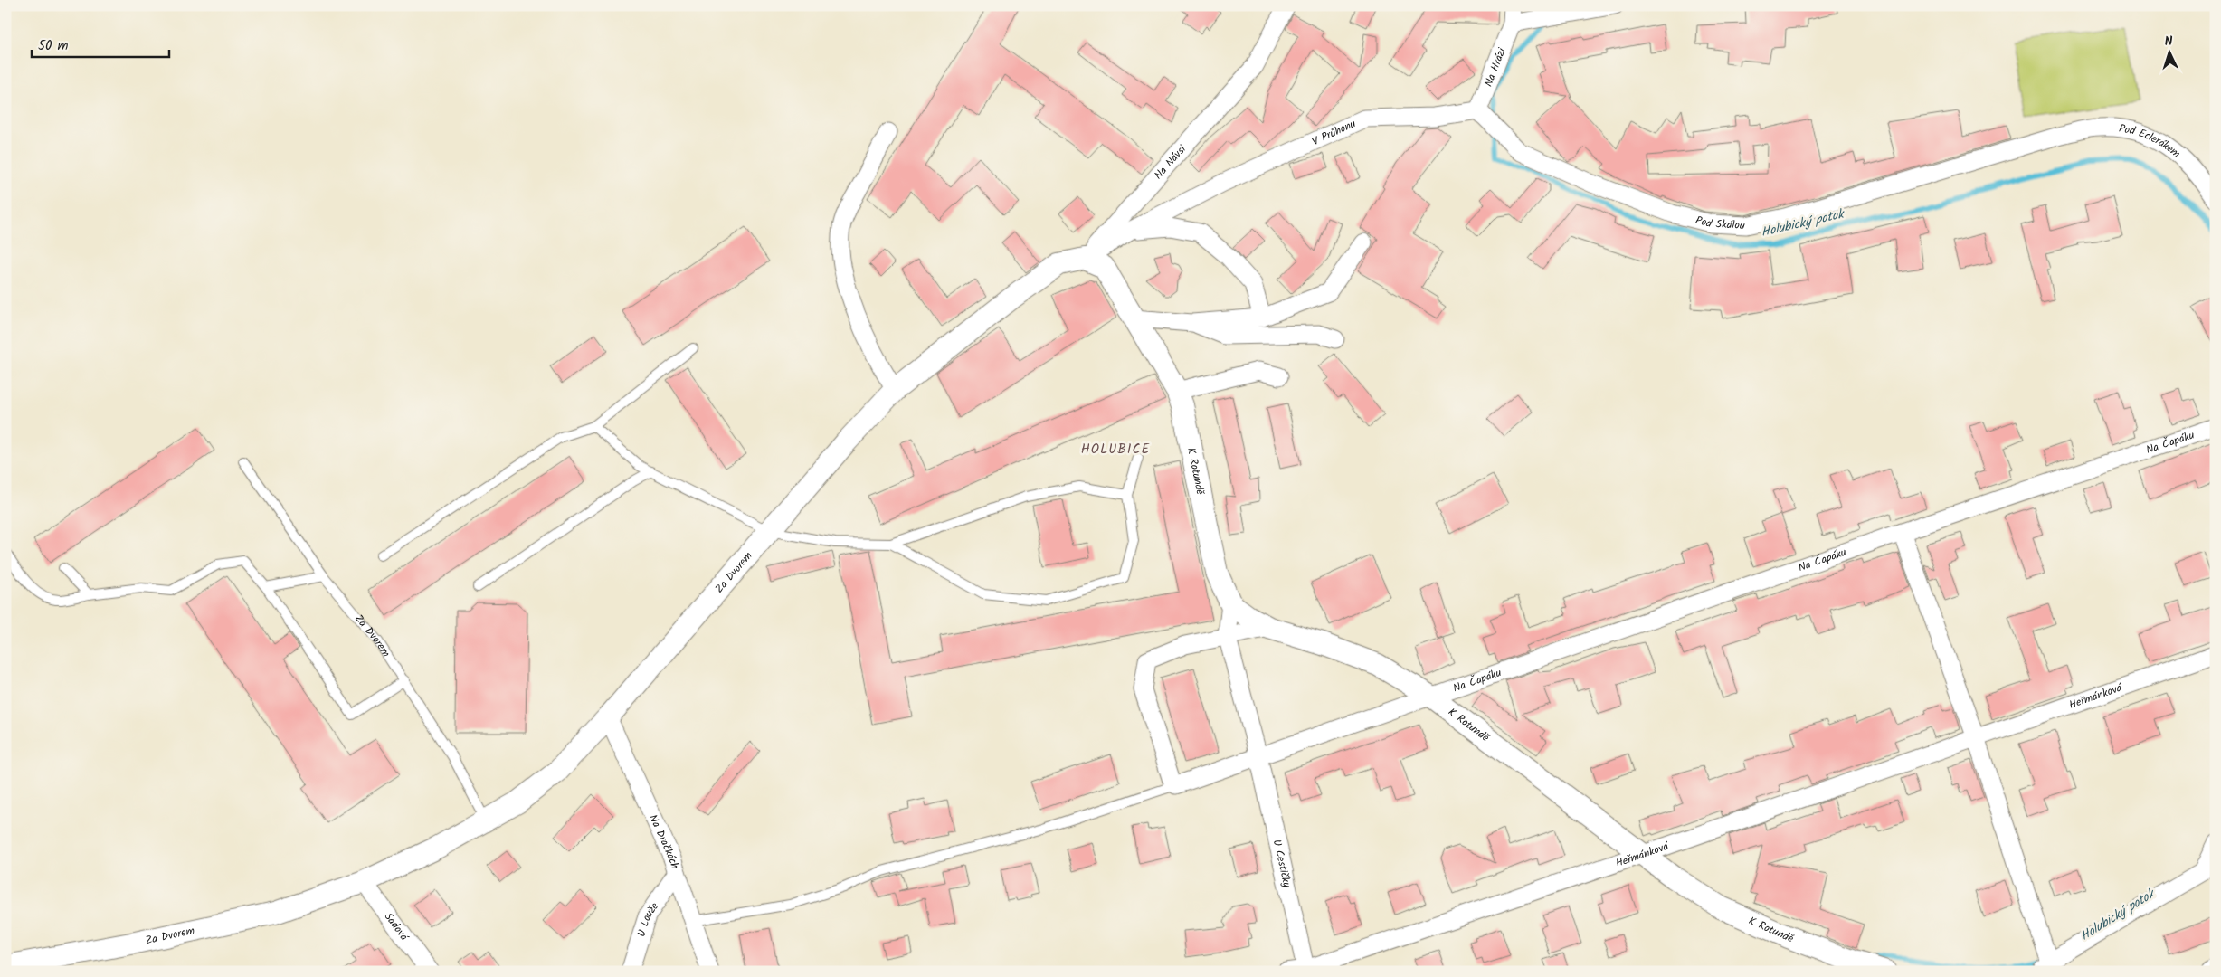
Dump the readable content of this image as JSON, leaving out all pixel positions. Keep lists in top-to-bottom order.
{
  "streets": {
    "street": [
      "Na Hrázi",
      "V Průhonu",
      "Pod Eclerákem",
      "Na Návsi",
      "Pod Skálou",
      "Na Čapáku",
      "K Rotundě",
      "Za Dvorem",
      "Heřmánková",
      "Na Dračkách",
      "U Cestičky",
      "U Louže",
      "Sadová"
    ]
  },
  "crossings": [
    ["Na Hrázi", "V Průhonu"],
    ["Na Hrázi", "Pod Skálou"],
    ["V Průhonu", "Pod Skálou"],
    ["Pod Eclerákem", "Pod Skálou"],
    ["Na Čapáku", "K Rotundě"],
    ["Na Čapáku", "U Cestičky"],
    ["K Rotundě", "Heřmánková"],
    ["Za Dvorem", "Na Dračkách"],
    ["Za Dvorem", "Sadová"],
    ["Heřmánková", "U Cestičky"],
    ["Na Dračkách", "U Louže"]
  ],
  "districts": ["HOLUBICE"],
  "water": ["Holubický potok"],
  "scale_bar": "50 m",
  "north": "top"
}
